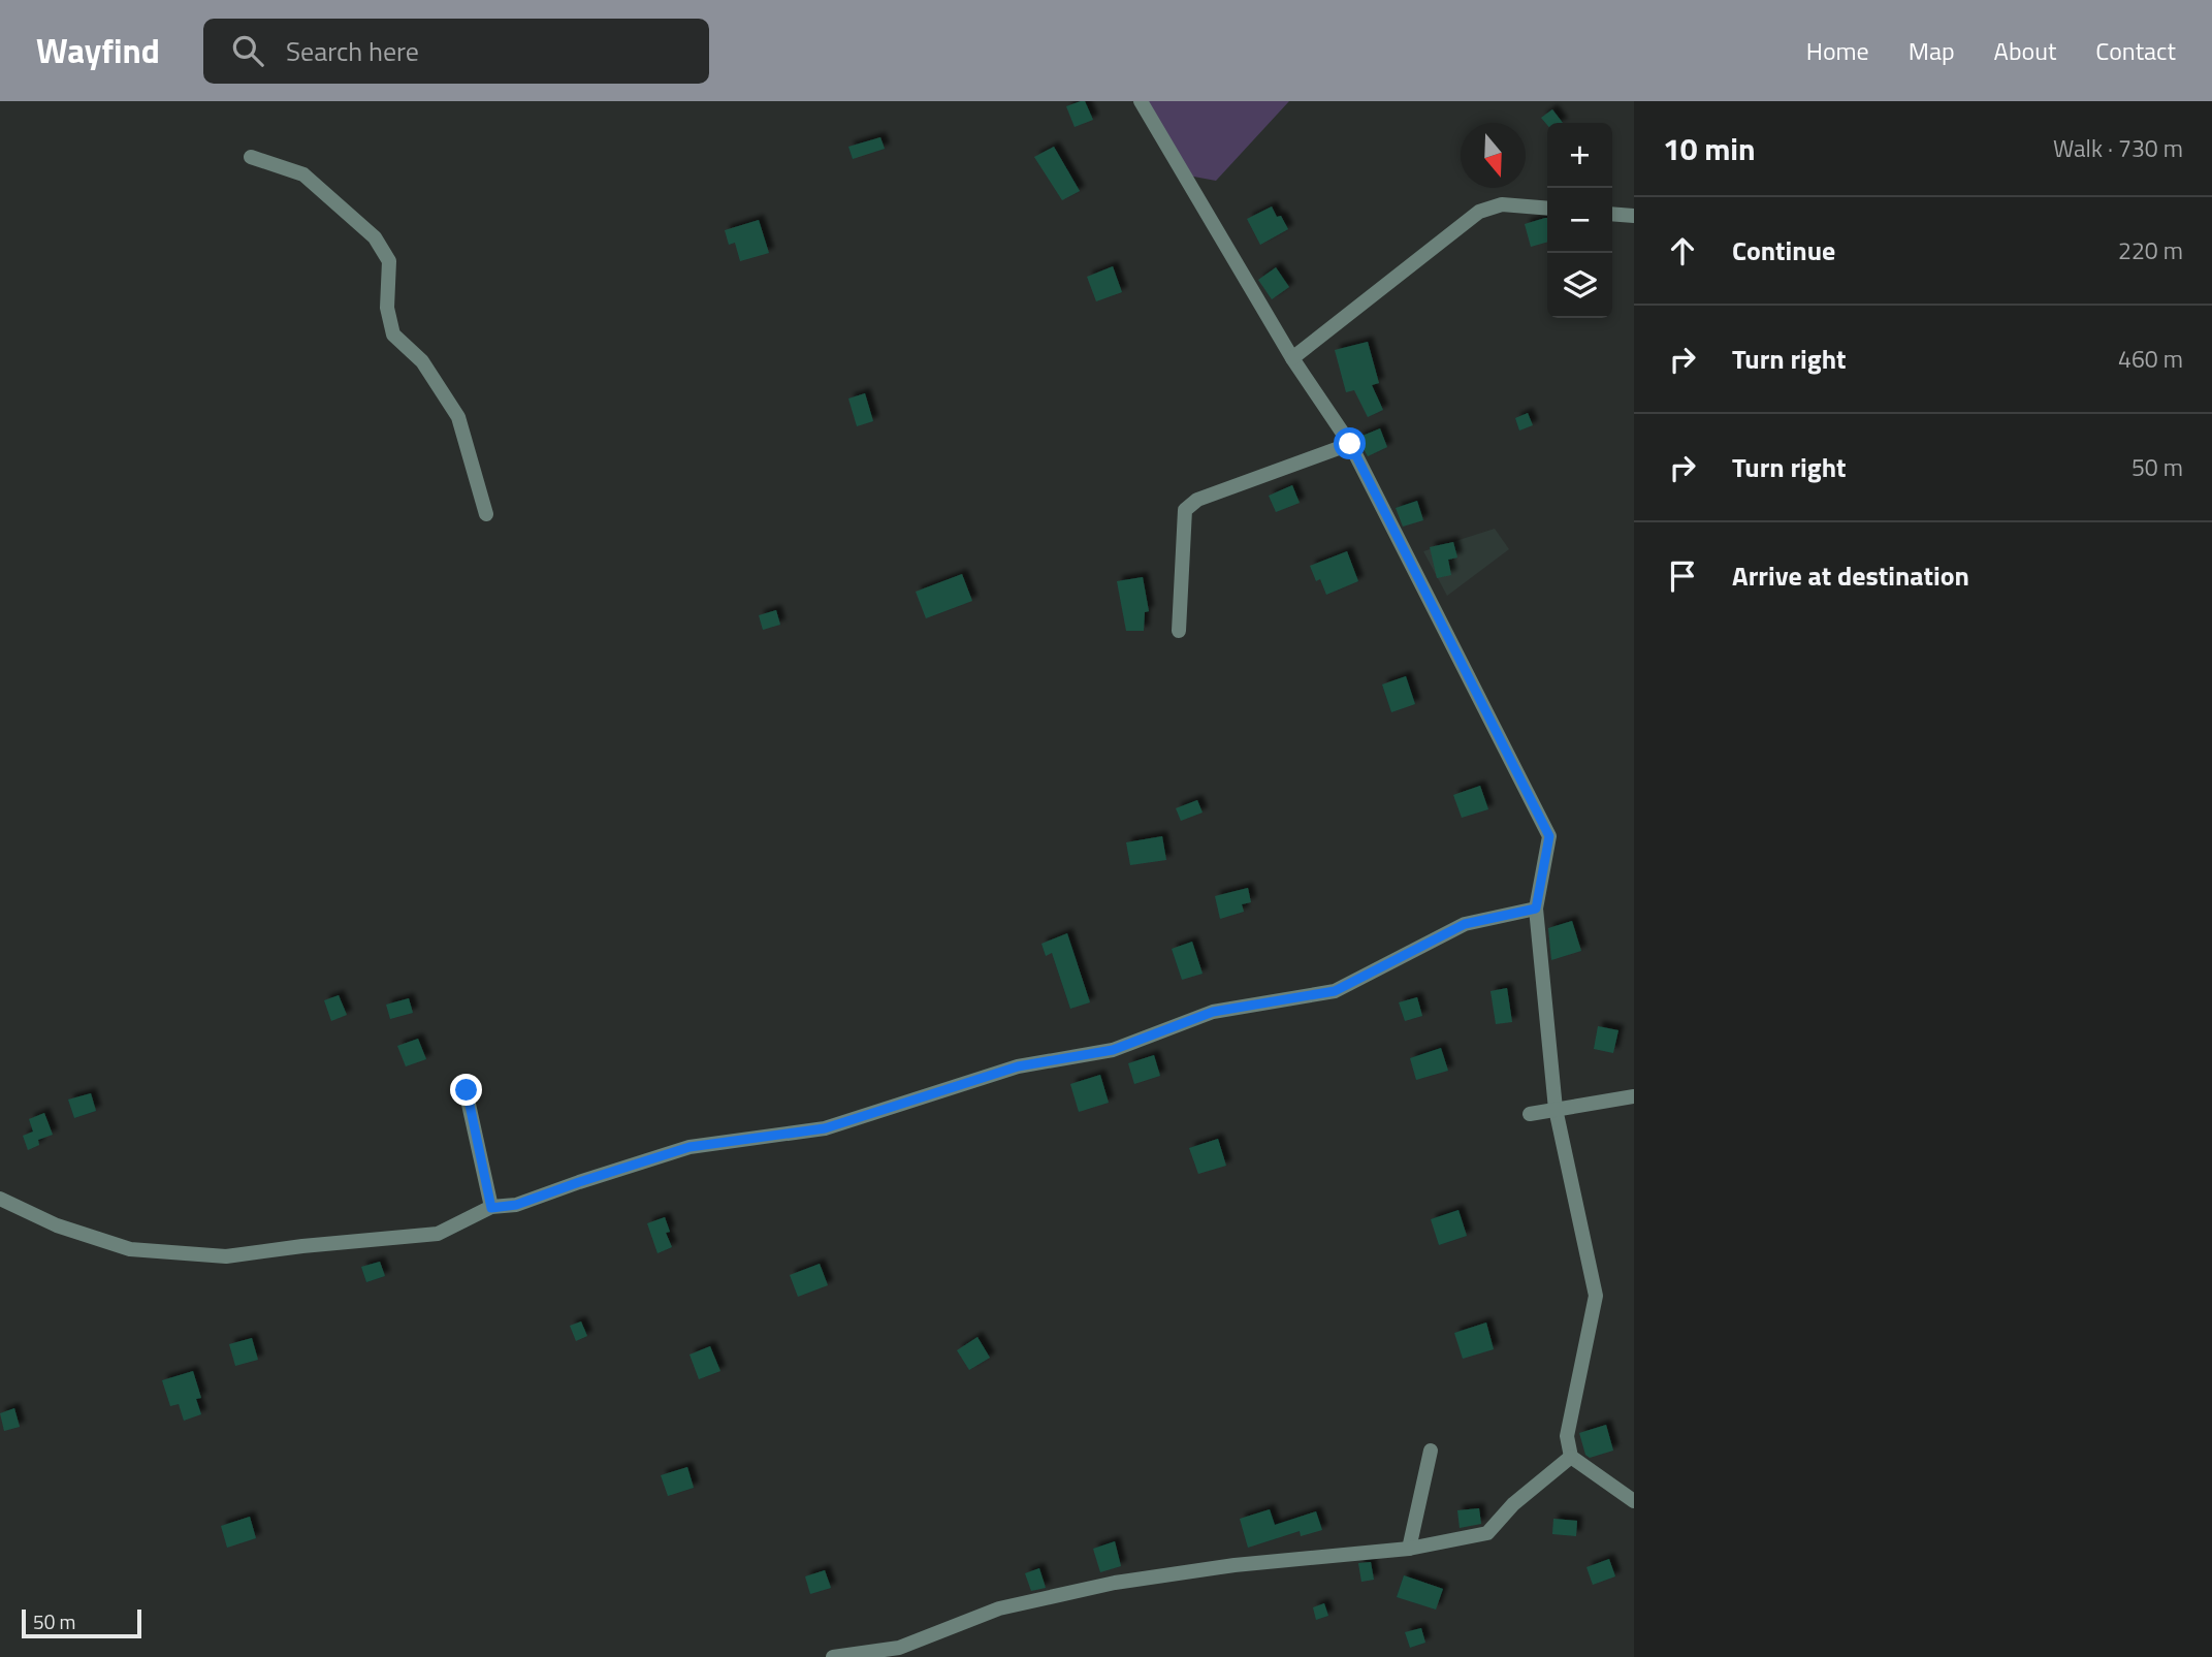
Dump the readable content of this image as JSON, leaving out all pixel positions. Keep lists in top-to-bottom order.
{
  "scale_bar": "50 m",
  "north": "bottom",
  "page": {
    "header": "Wayfind",
    "search": "Search here",
    "nav": [
      "Home",
      "Map",
      "About",
      "Contact"
    ],
    "heading": ["10 min", "Walk · 730 m"],
    "map_buttons": ["+", "−"],
    "list": [
      ["Continue", "220 m"],
      ["Turn right", "460 m"],
      ["Turn right", "50 m"],
      "Arrive at destination"
    ],
    "scale": "50 m"
  }
}
